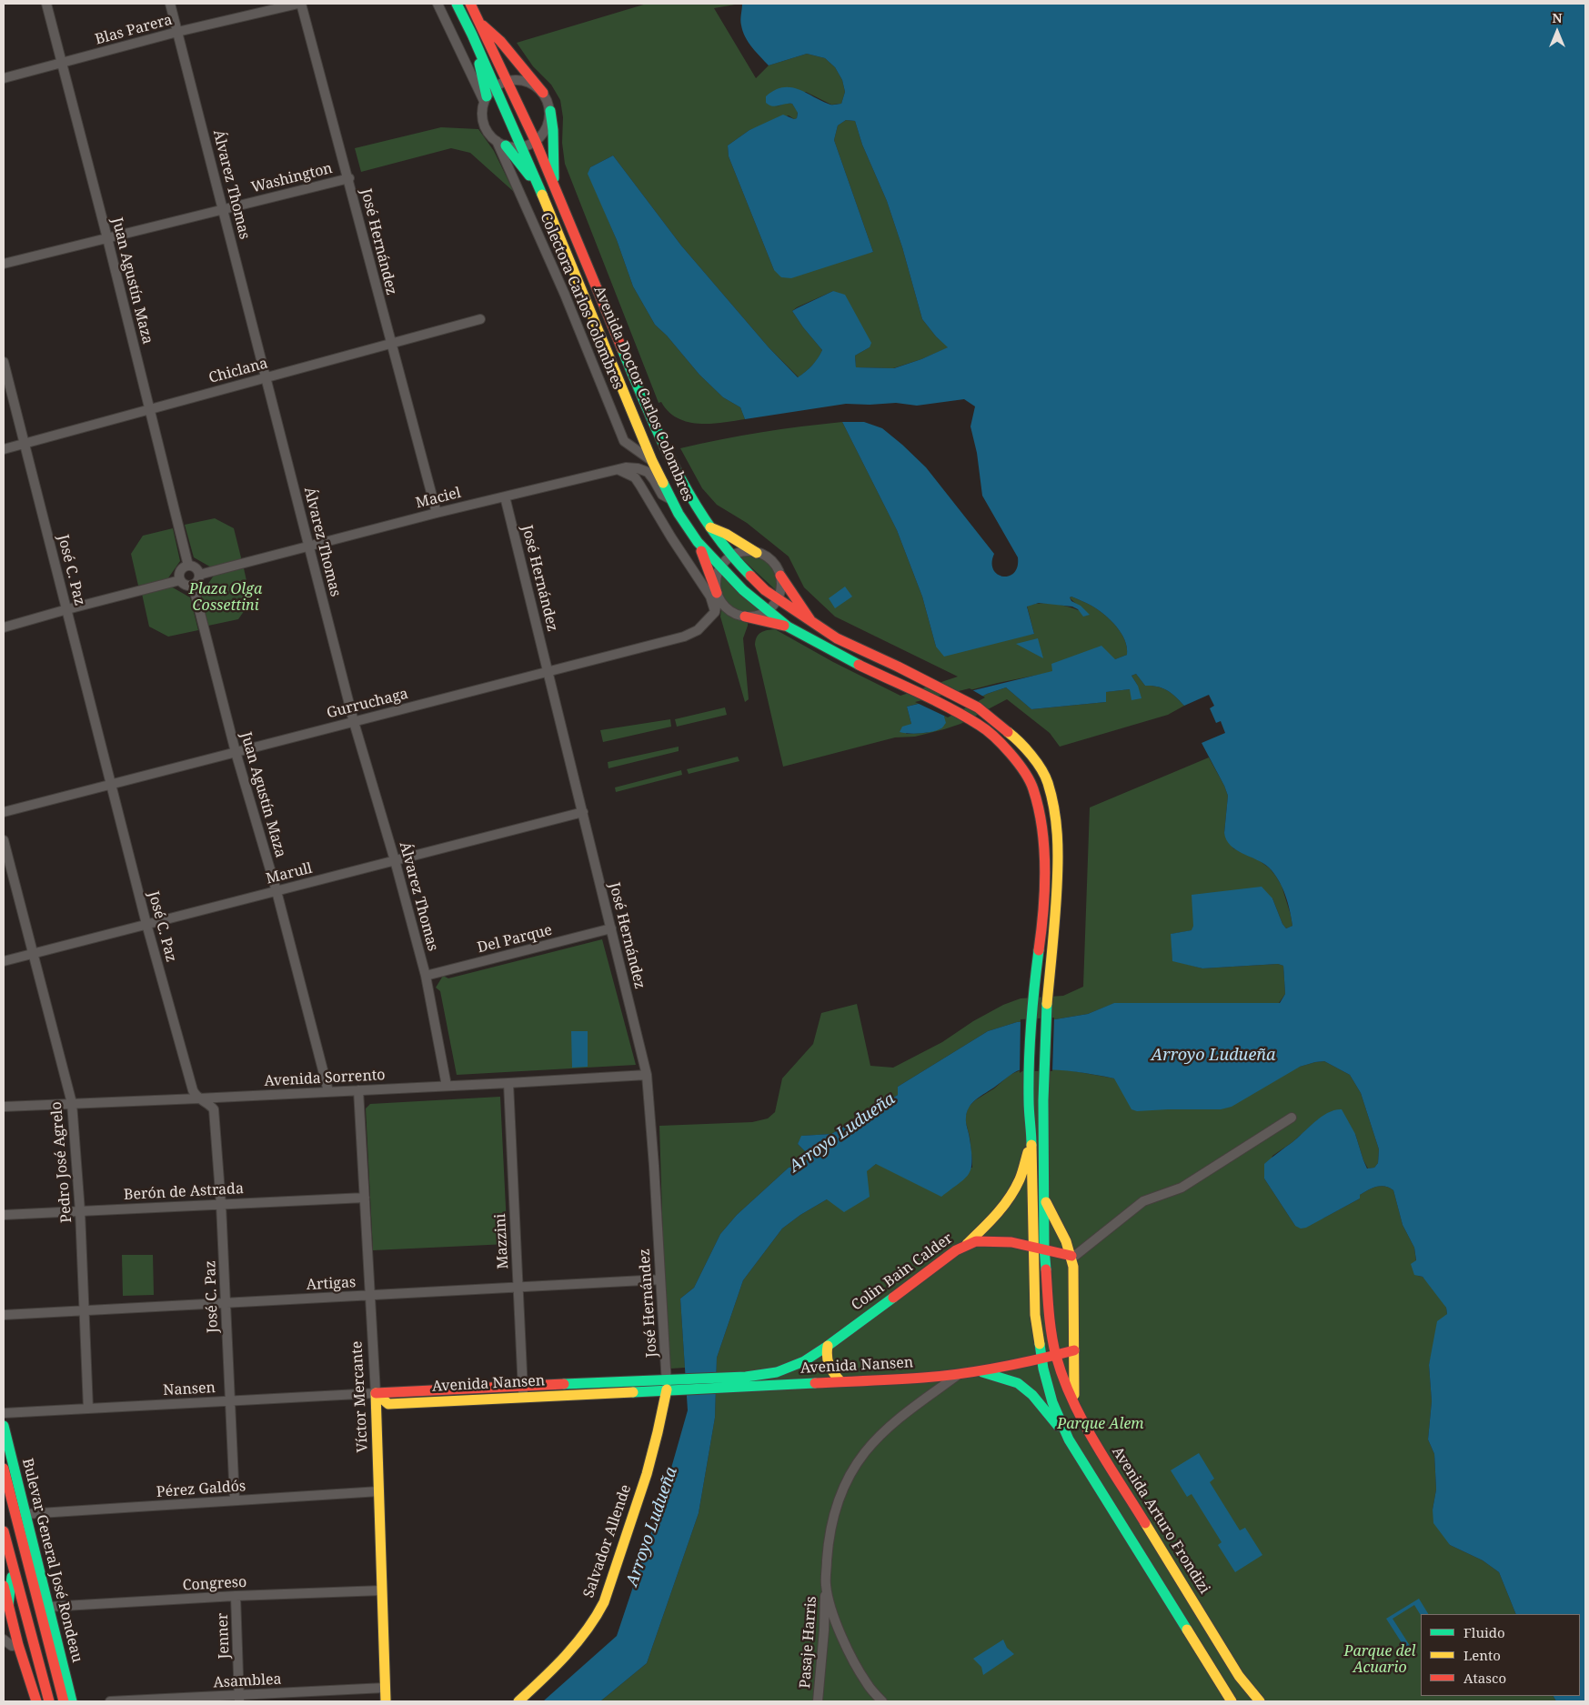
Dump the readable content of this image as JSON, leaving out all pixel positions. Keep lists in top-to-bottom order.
{
  "streets": {
    "main road": [
      "Avenida Doctor Carlos Colombres",
      "Colin Bain Calder",
      "Avenida Nansen",
      "Víctor Mercante",
      "Avenida Arturo Frondizi",
      "Salvador Allende",
      "Bulevar General José Rondeau"
    ],
    "street": [
      "Blas Parera",
      "Washington",
      "Álvarez Thomas",
      "José Hernández",
      "Juan Agustín Maza",
      "Colectora Carlos Colombres",
      "Chiclana",
      "Maciel",
      "José C. Paz",
      "Gurruchaga",
      "Marull",
      "Del Parque",
      "Avenida Sorrento",
      "Pedro José Agrelo",
      "Berón de Astrada",
      "Mazzini",
      "Artigas",
      "Nansen",
      "Pérez Galdós",
      "Congreso",
      "Jenner",
      "Pasaje Harris",
      "Asamblea"
    ]
  },
  "crossings": [
    ["Blas Parera", "Álvarez Thomas"],
    ["Blas Parera", "José Hernández"],
    ["Blas Parera", "Juan Agustín Maza"],
    ["Washington", "Álvarez Thomas"],
    ["Washington", "José Hernández"],
    ["Washington", "Juan Agustín Maza"],
    ["Álvarez Thomas", "Chiclana"],
    ["Álvarez Thomas", "Maciel"],
    ["Álvarez Thomas", "Gurruchaga"],
    ["Álvarez Thomas", "Marull"],
    ["Álvarez Thomas", "Del Parque"],
    ["Álvarez Thomas", "Avenida Sorrento"],
    ["José Hernández", "Chiclana"],
    ["José Hernández", "Maciel"],
    ["José Hernández", "Gurruchaga"],
    ["José Hernández", "Marull"],
    ["José Hernández", "Del Parque"],
    ["José Hernández", "Avenida Sorrento"],
    ["José Hernández", "Artigas"],
    ["José Hernández", "Avenida Nansen"],
    ["José Hernández", "Salvador Allende"],
    ["Juan Agustín Maza", "Chiclana"],
    ["Juan Agustín Maza", "Maciel"],
    ["Juan Agustín Maza", "Gurruchaga"],
    ["Juan Agustín Maza", "Marull"],
    ["Juan Agustín Maza", "Avenida Sorrento"],
    ["Colectora Carlos Colombres", "Avenida Doctor Carlos Colombres"],
    ["Chiclana", "José C. Paz"],
    ["Avenida Doctor Carlos Colombres", "Maciel"],
    ["Avenida Doctor Carlos Colombres", "Gurruchaga"],
    ["Avenida Doctor Carlos Colombres", "Avenida Arturo Frondizi"],
    ["José C. Paz", "Gurruchaga"],
    ["José C. Paz", "Marull"],
    ["José C. Paz", "Avenida Sorrento"],
    ["José C. Paz", "Berón de Astrada"],
    ["José C. Paz", "Artigas"],
    ["José C. Paz", "Nansen"],
    ["José C. Paz", "Pérez Galdós"],
    ["Marull", "Pedro José Agrelo"],
    ["Avenida Sorrento", "Pedro José Agrelo"],
    ["Avenida Sorrento", "Mazzini"],
    ["Avenida Sorrento", "Víctor Mercante"],
    ["Pedro José Agrelo", "Berón de Astrada"],
    ["Pedro José Agrelo", "Artigas"],
    ["Pedro José Agrelo", "Nansen"],
    ["Berón de Astrada", "Víctor Mercante"],
    ["Mazzini", "Artigas"],
    ["Mazzini", "Avenida Nansen"],
    ["Colin Bain Calder", "Avenida Nansen"],
    ["Colin Bain Calder", "Avenida Arturo Frondizi"],
    ["Artigas", "Víctor Mercante"],
    ["Avenida Nansen", "Nansen"],
    ["Avenida Nansen", "Víctor Mercante"],
    ["Avenida Nansen", "Avenida Arturo Frondizi"],
    ["Avenida Nansen", "Salvador Allende"],
    ["Avenida Nansen", "Pasaje Harris"],
    ["Nansen", "Víctor Mercante"],
    ["Víctor Mercante", "Pérez Galdós"],
    ["Víctor Mercante", "Congreso"],
    ["Víctor Mercante", "Asamblea"],
    ["Pérez Galdós", "Bulevar General José Rondeau"],
    ["Bulevar General José Rondeau", "Congreso"],
    ["Congreso", "Jenner"],
    ["Jenner", "Asamblea"]
  ],
  "water": ["Arroyo Ludueña"],
  "parks": ["Plaza Olga Cossettini", "Parque Alem", "Parque del Acuario"],
  "legend": ["Fluido", "Lento", "Atasco"],
  "north": "top"
}
